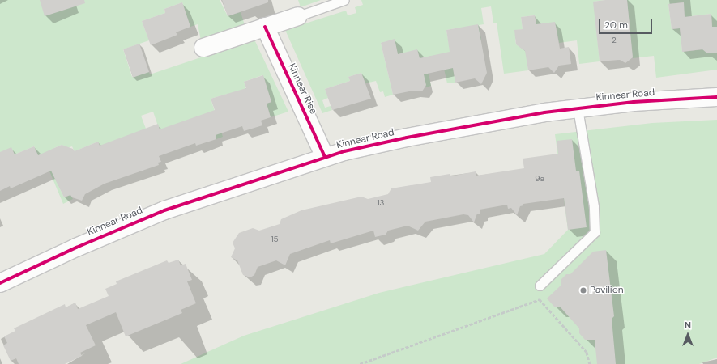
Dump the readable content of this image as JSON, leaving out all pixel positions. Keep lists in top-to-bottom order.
{
  "streets": {
    "street": ["Kinnear Rise", "Kinnear Road"]
  },
  "crossings": [
    ["Kinnear Rise", "Kinnear Road"]
  ],
  "places": ["Pavilion"],
  "house_numbers": [
    "2",
    "9a",
    "13",
    "15"
  ],
  "scale_bar": "20 m",
  "north": "top"
}
